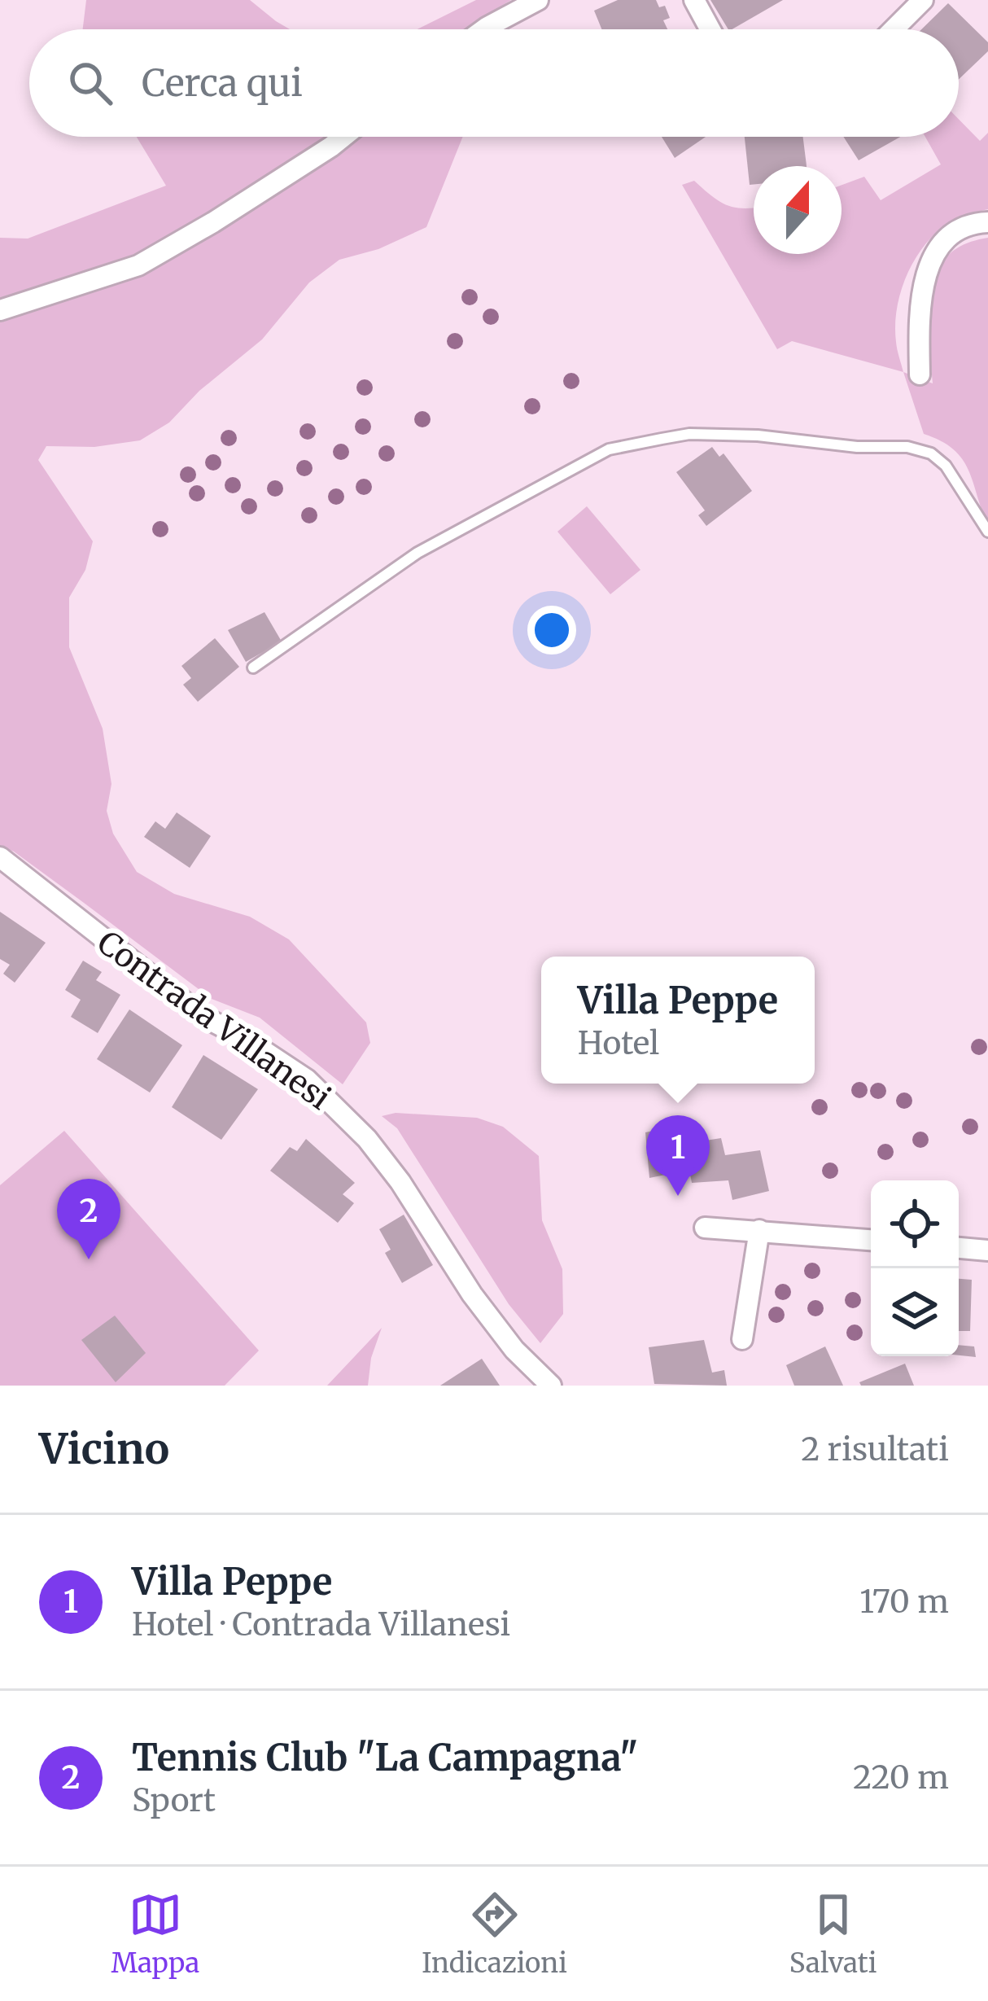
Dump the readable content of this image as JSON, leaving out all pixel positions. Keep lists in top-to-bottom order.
{
  "streets": {
    "street": ["Contrada Villanesi"]
  },
  "north": "top",
  "page": {
    "search": "Cerca qui",
    "popup": ["Villa Peppe", "Hotel"],
    "pins": ["1", "2"],
    "heading": ["Vicino", "2 risultati"],
    "list": [
      {
        "mark": "1",
        "name": "Villa Peppe",
        "note": "Hotel · Contrada Villanesi",
        "value": "170 m"
      },
      {
        "mark": "2",
        "name": "Tennis Club \"La Campagna\"",
        "note": "Sport",
        "value": "220 m"
      }
    ],
    "nav": ["Mappa", "Indicazioni", "Salvati"]
  }
}
